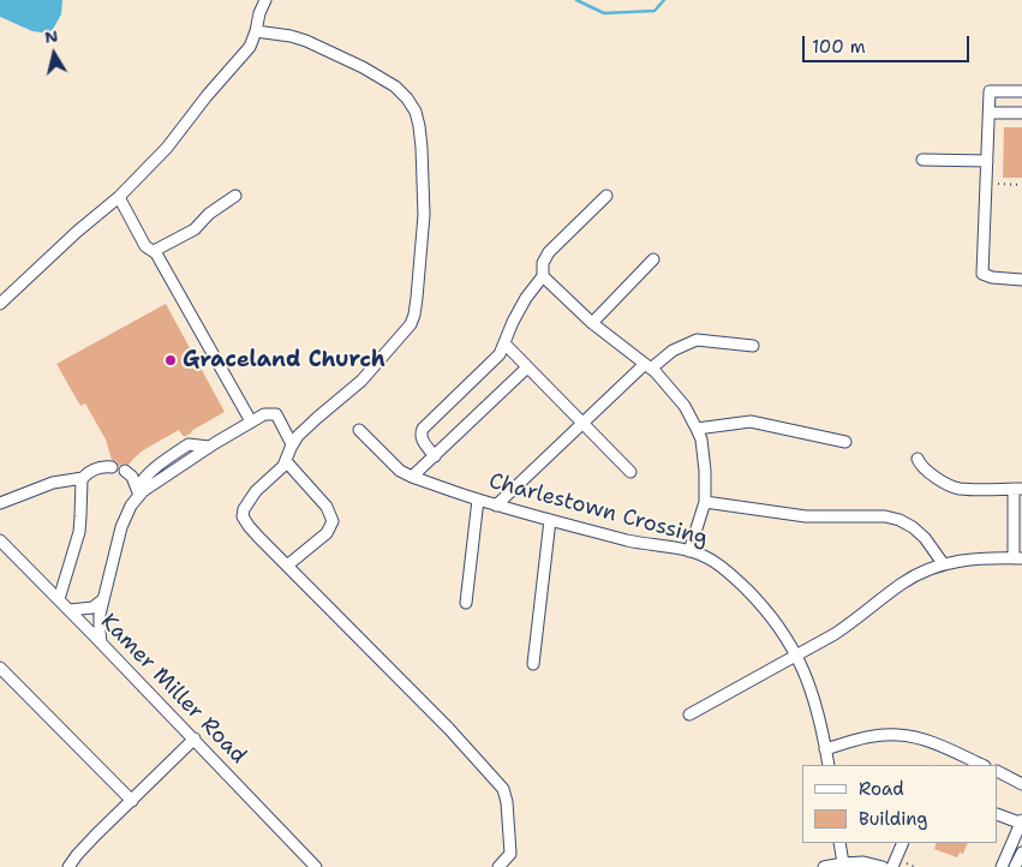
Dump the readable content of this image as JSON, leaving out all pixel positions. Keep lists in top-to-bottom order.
{
  "streets": {
    "street": ["Charlestown Crossing", "Kamer Miller Road"]
  },
  "places": ["Graceland Church"],
  "legend": ["Road", "Building"],
  "scale_bar": "100 m",
  "north": "top"
}
